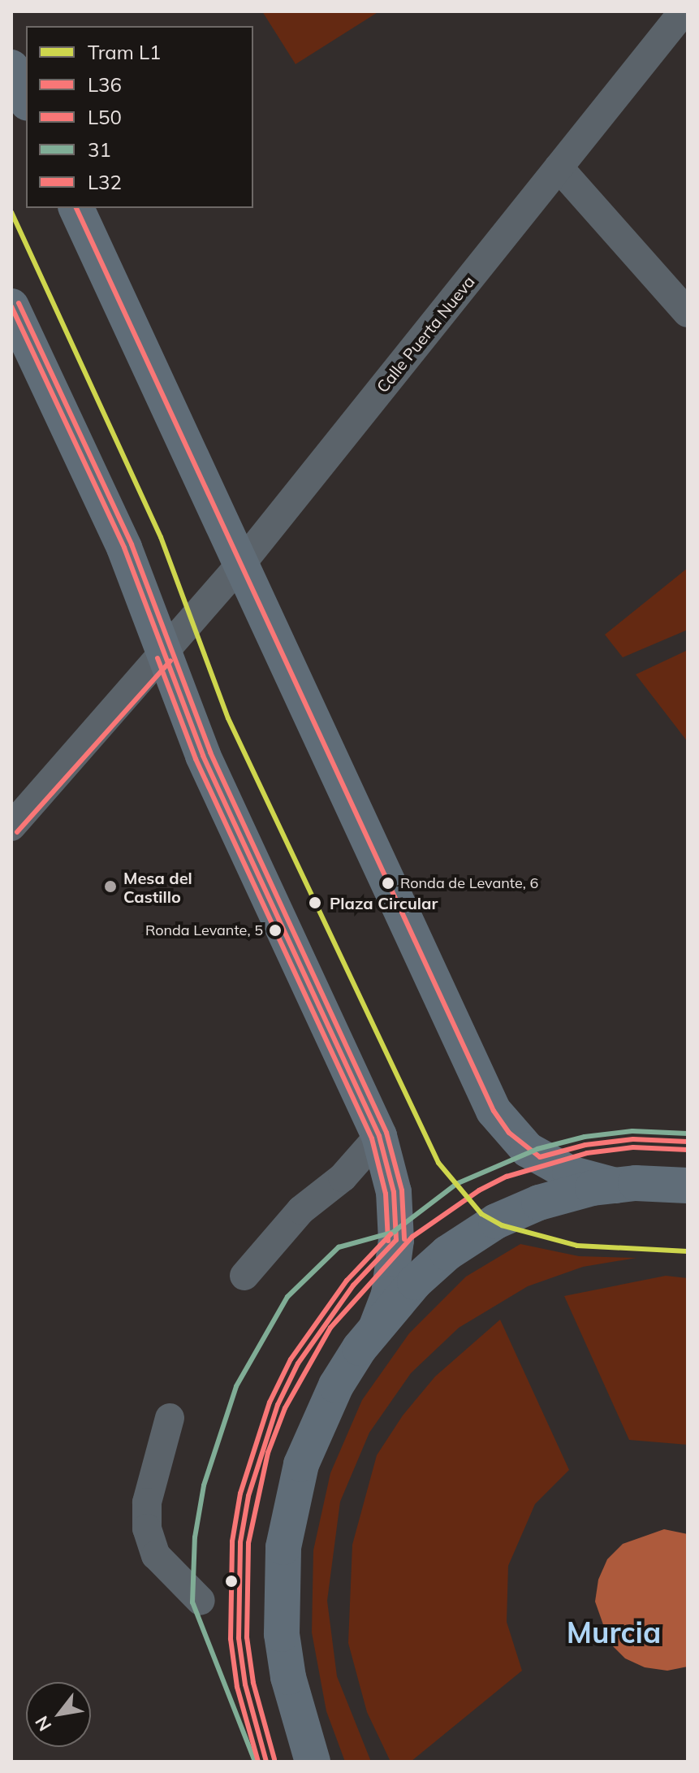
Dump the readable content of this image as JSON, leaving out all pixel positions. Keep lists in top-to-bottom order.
{
  "streets": {
    "street": ["Calle Puerta Nueva"]
  },
  "districts": ["Murcia"],
  "places": [
    "Ronda de Levante, 6",
    "Mesa del Castillo",
    "Plaza Circular",
    "Ronda Levante, 5"
  ],
  "lines": [
    "transit line L36",
    "tram line L1",
    "transit line L32",
    "transit line L50",
    "transit line 31"
  ],
  "legend": [
    "Tram L1",
    "L36",
    "L50",
    "31",
    "L32"
  ],
  "north": "bottom left"
}
